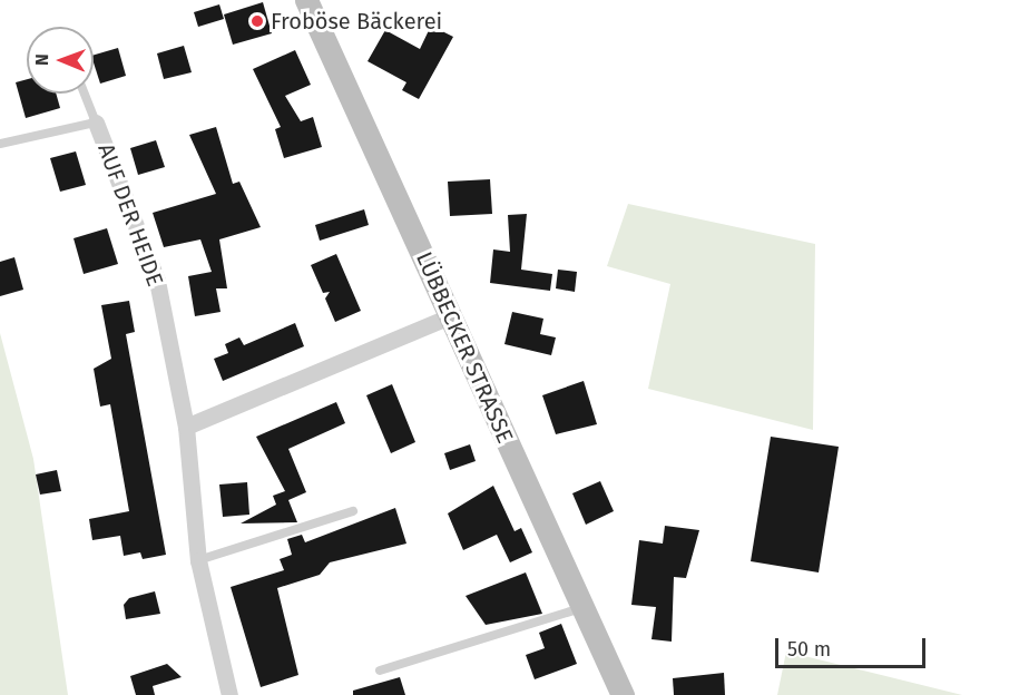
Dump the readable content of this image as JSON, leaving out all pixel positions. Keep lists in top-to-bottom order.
{
  "streets": {
    "main road": ["LÜBBECKER STRASSE"],
    "street": ["AUF DER HEIDE"]
  },
  "places": ["Froböse Bäckerei"],
  "scale_bar": "50 m",
  "north": "left"
}
